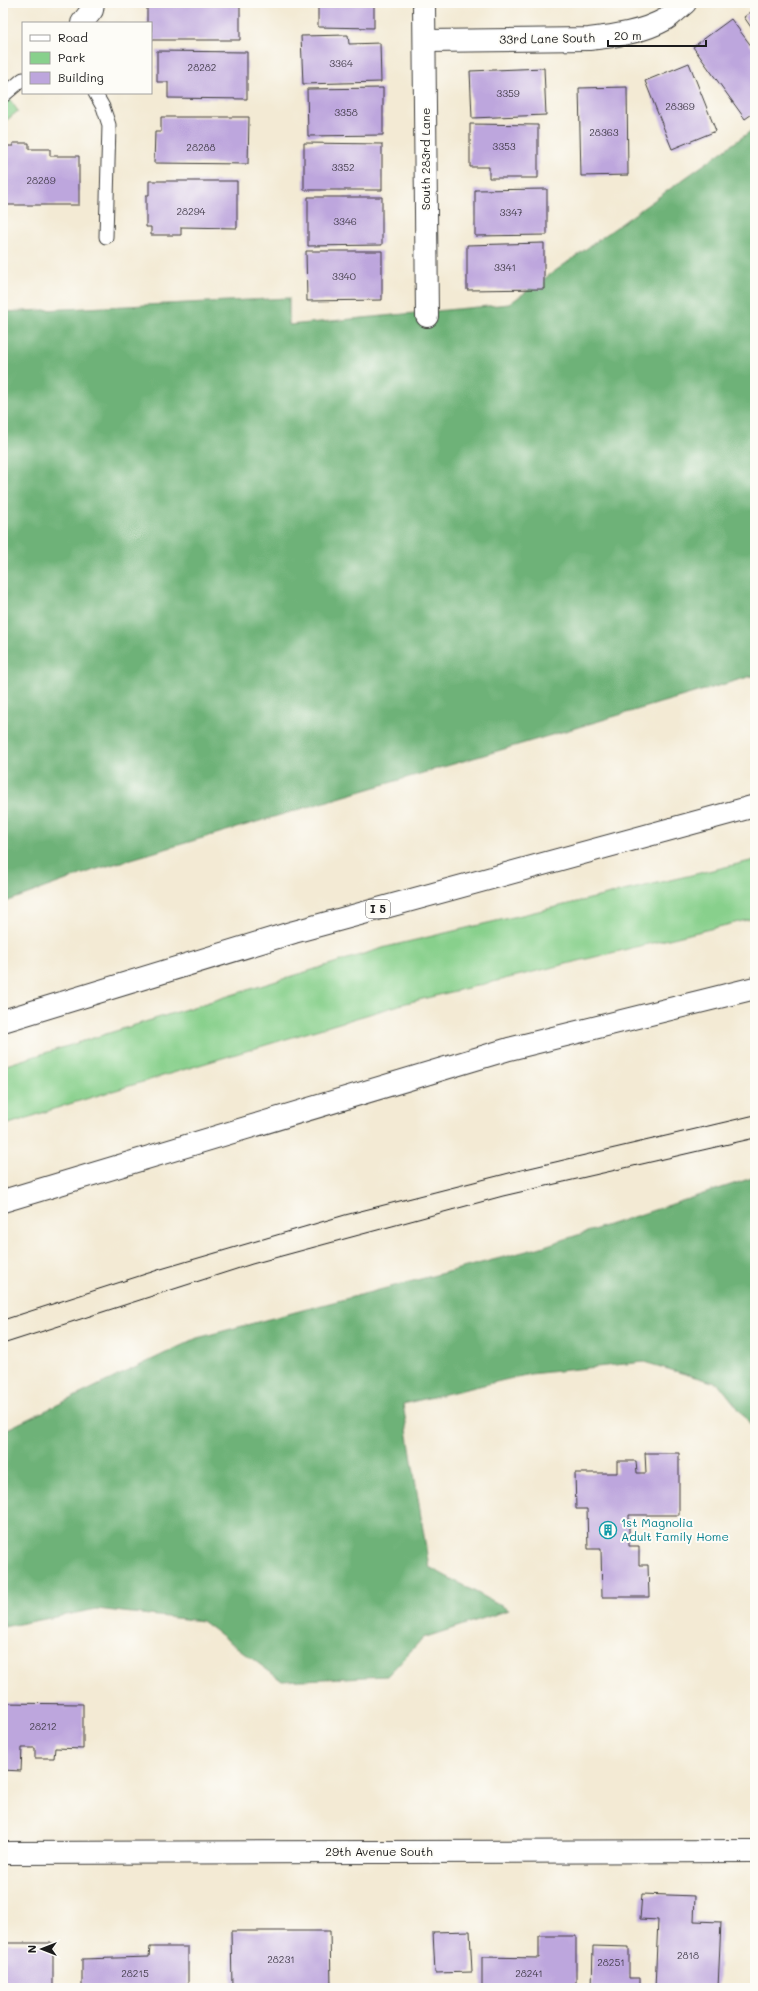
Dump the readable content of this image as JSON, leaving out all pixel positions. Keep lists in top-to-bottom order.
{
  "streets": {
    "main road": [
      "33rd Lane South",
      "South 283rd Lane",
      "I 5",
      "29th Avenue South"
    ]
  },
  "crossings": [
    ["33rd Lane South", "South 283rd Lane"]
  ],
  "places": {
    "building": ["1st Magnolia Adult Family Home"]
  },
  "house_numbers": [
    "3364",
    "28282",
    "3359",
    "28369",
    "3358",
    "28363",
    "3353",
    "28288",
    "3352",
    "28289",
    "28294",
    "3347",
    "3346",
    "3341",
    "3340",
    "28212",
    "2818",
    "28231",
    "28251",
    "28215",
    "28241"
  ],
  "legend": ["Road", "Park", "Building"],
  "scale_bar": "20 m",
  "north": "left"
}
